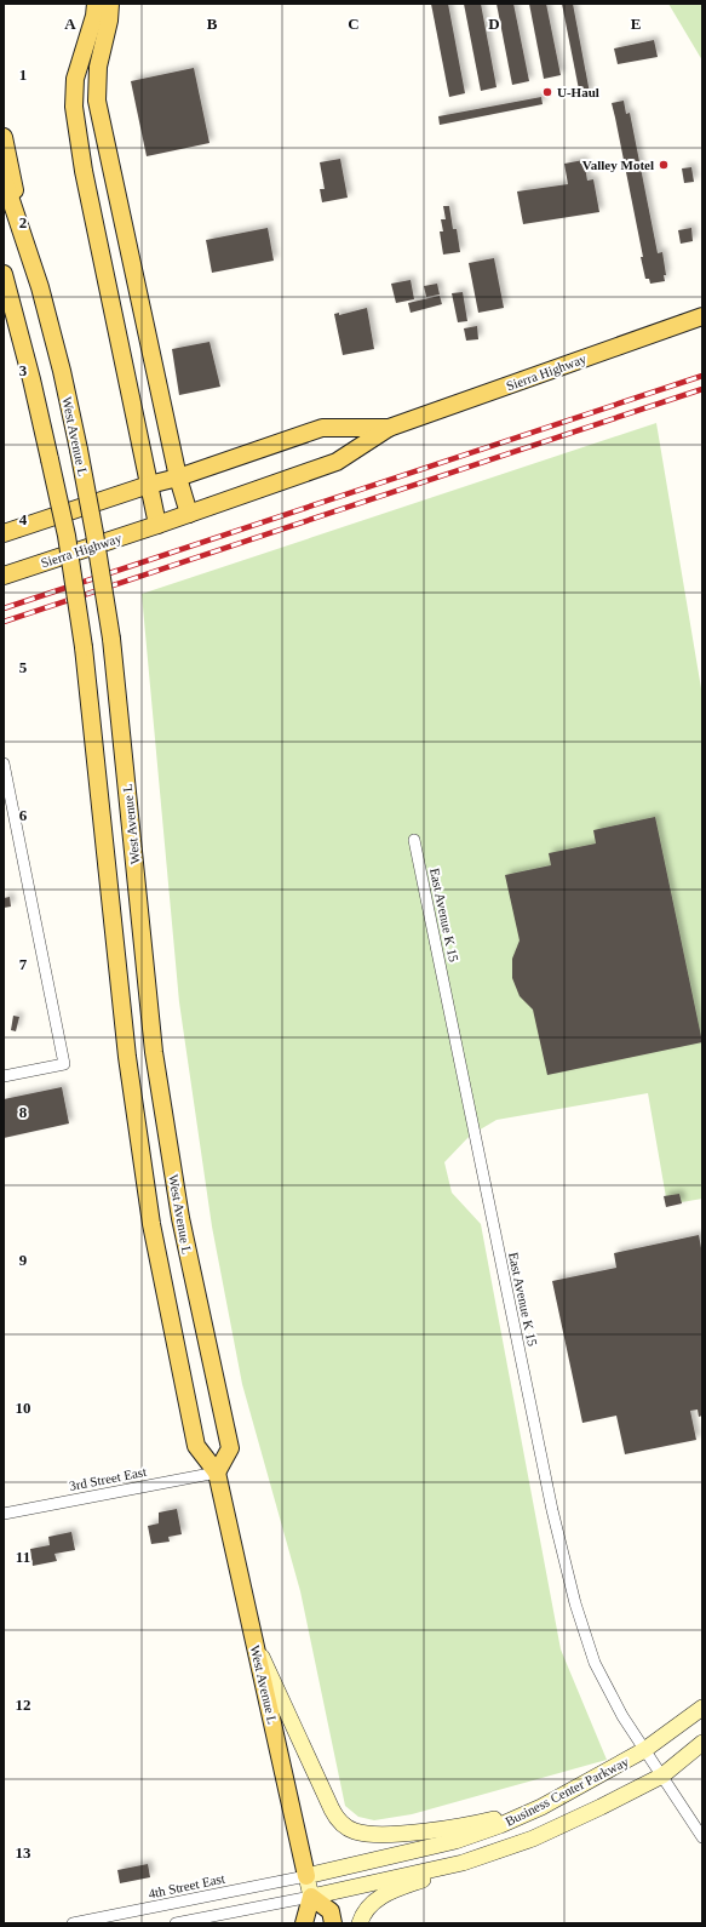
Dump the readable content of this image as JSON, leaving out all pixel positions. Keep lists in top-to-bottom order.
{
  "streets": {
    "main road": ["Sierra Highway", "West Avenue L", "Business Center Parkway"],
    "street": ["East Avenue K 15", "3rd Street East", "4th Street East"]
  },
  "crossings": [
    ["West Avenue L", "3rd Street East"],
    ["West Avenue L", "Business Center Parkway"],
    ["West Avenue L", "4th Street East"],
    ["East Avenue K 15", "Business Center Parkway"],
    ["Business Center Parkway", "4th Street East"]
  ],
  "places": ["U-Haul", "Valley Motel"],
  "grid": {
    "columns": [
      "A",
      "B",
      "C",
      "D",
      "E"
    ],
    "rows": [
      "1",
      "2",
      "3",
      "4",
      "5",
      "6",
      "7",
      "8",
      "9",
      "10",
      "11",
      "12",
      "13"
    ]
  }
}
